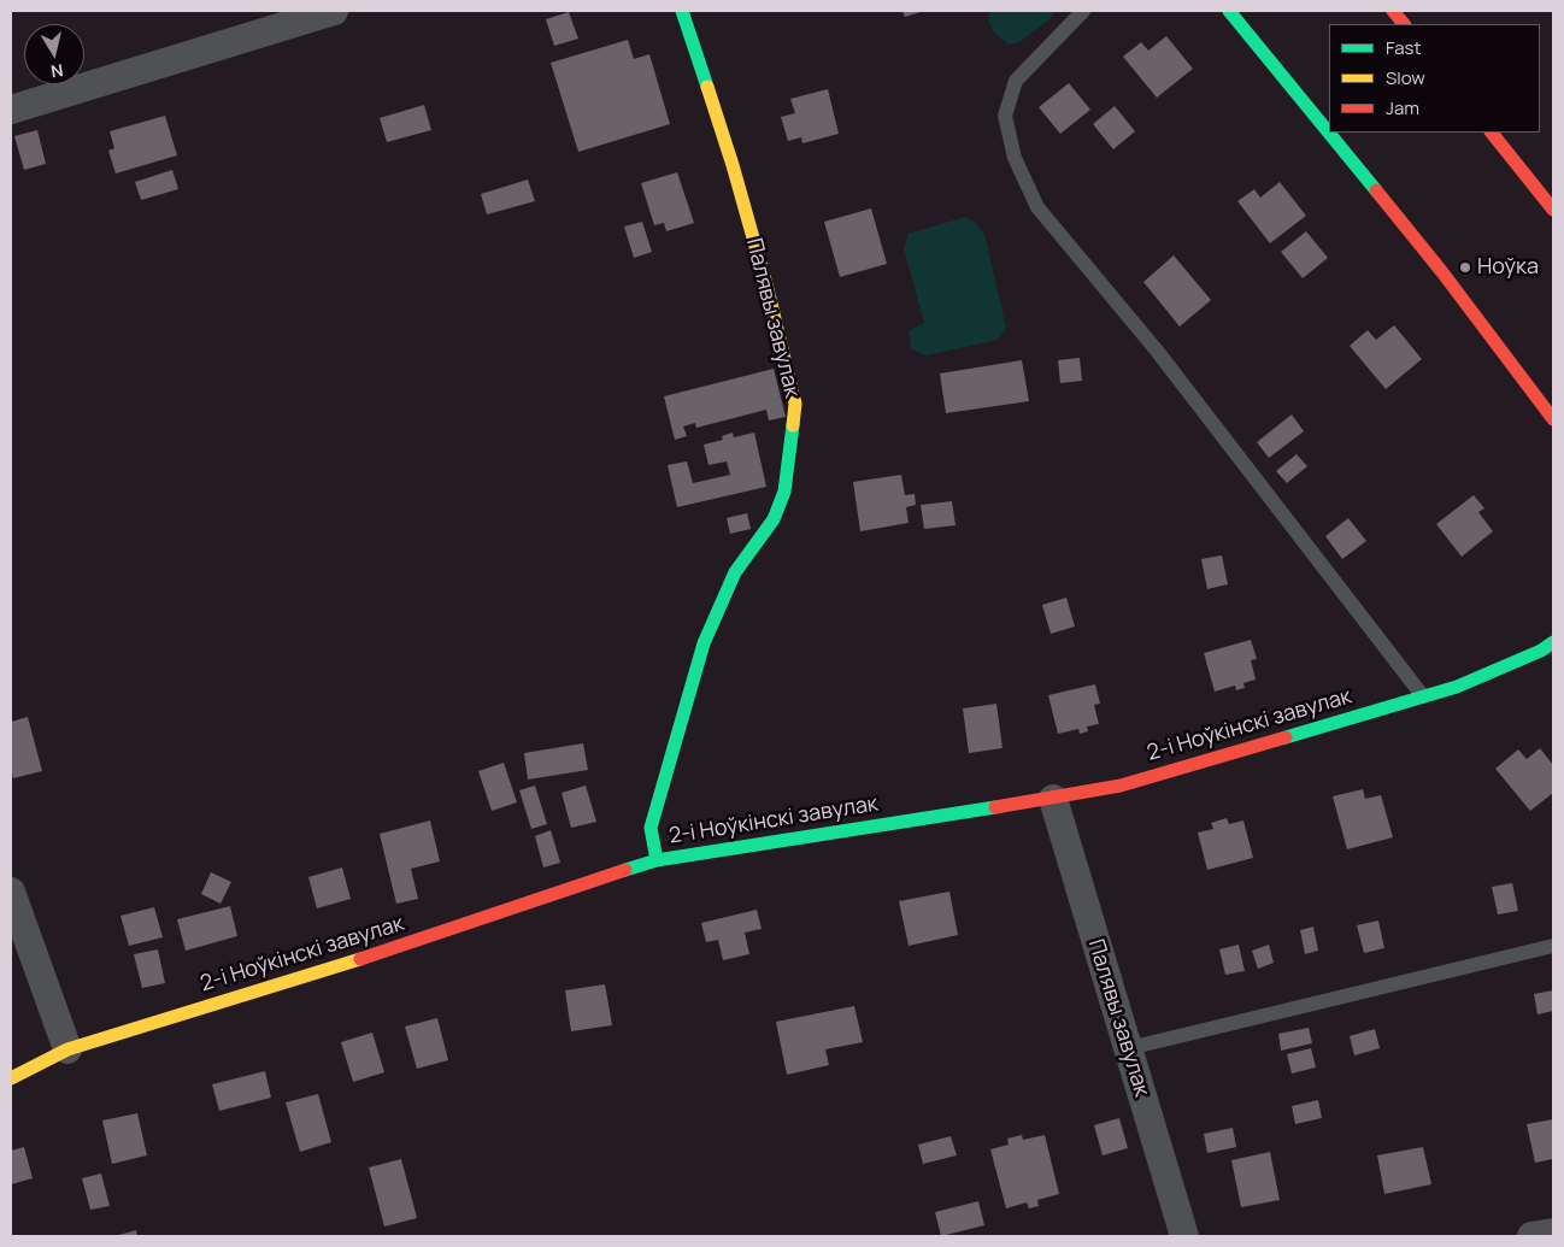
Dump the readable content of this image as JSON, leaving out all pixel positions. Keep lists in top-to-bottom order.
{
  "streets": {
    "street": ["Палявы завулак", "2-і Ноўкінскі завулак"]
  },
  "crossings": [
    ["Палявы завулак", "2-і Ноўкінскі завулак"]
  ],
  "places": ["Ноўка"],
  "legend": ["Fast", "Slow", "Jam"],
  "north": "bottom"
}
